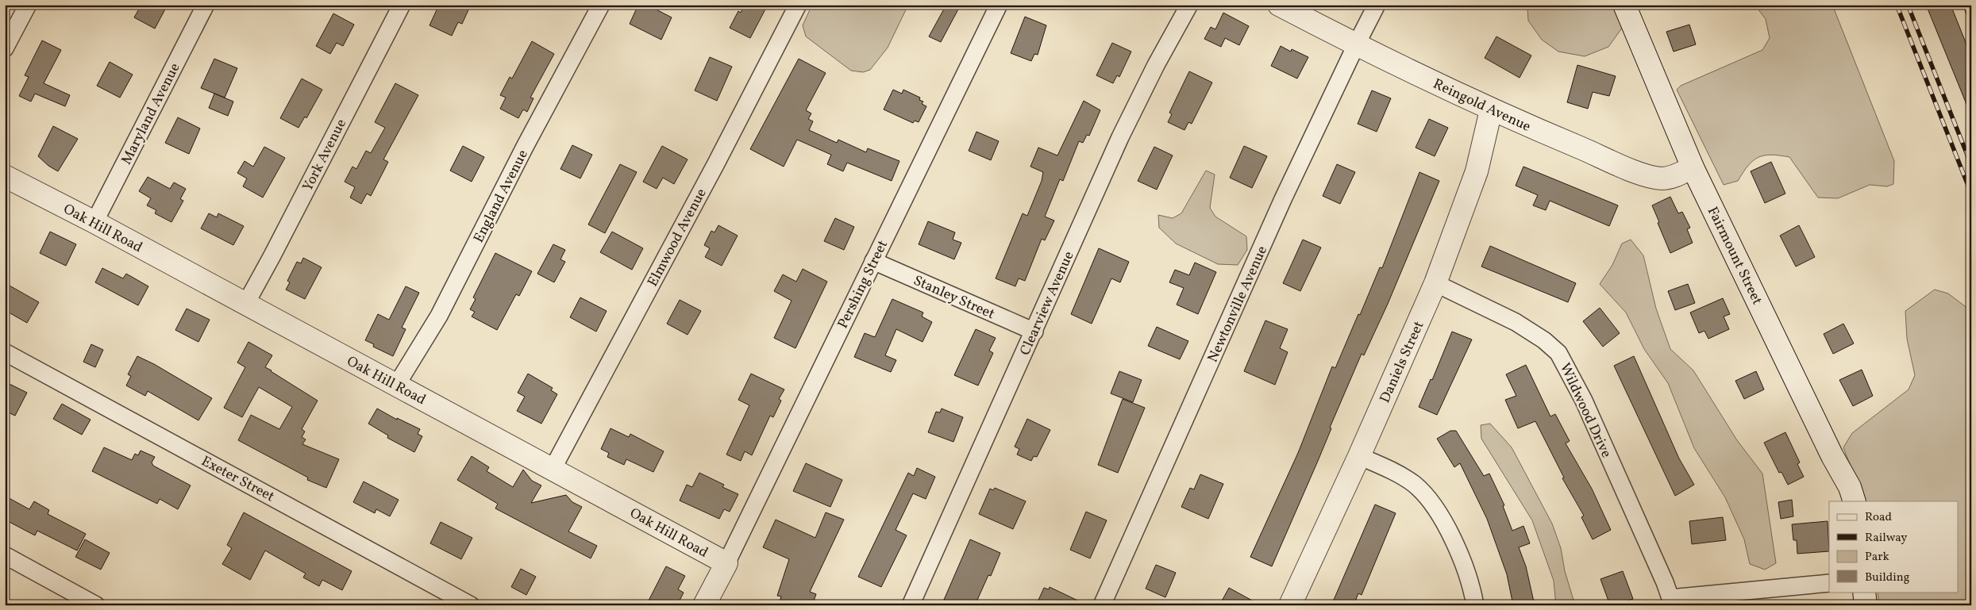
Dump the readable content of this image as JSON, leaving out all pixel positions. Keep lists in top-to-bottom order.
{
  "streets": {
    "street": [
      "Reingold Avenue",
      "Maryland Avenue",
      "York Avenue",
      "England Avenue",
      "Oak Hill Road",
      "Elmwood Avenue",
      "Fairmount Street",
      "Pershing Street",
      "Stanley Street",
      "Clearview Avenue",
      "Newtonville Avenue",
      "Daniels Street",
      "Wildwood Drive",
      "Exeter Street"
    ]
  },
  "crossings": [
    ["Reingold Avenue", "Fairmount Street"],
    ["Reingold Avenue", "Newtonville Avenue"],
    ["Reingold Avenue", "Daniels Street"],
    ["Maryland Avenue", "Oak Hill Road"],
    ["York Avenue", "Oak Hill Road"],
    ["England Avenue", "Oak Hill Road"],
    ["Oak Hill Road", "Elmwood Avenue"],
    ["Oak Hill Road", "Pershing Street"],
    ["Pershing Street", "Stanley Street"],
    ["Stanley Street", "Clearview Avenue"],
    ["Daniels Street", "Wildwood Drive"]
  ],
  "legend": [
    "Road",
    "Railway",
    "Park",
    "Building"
  ]
}
